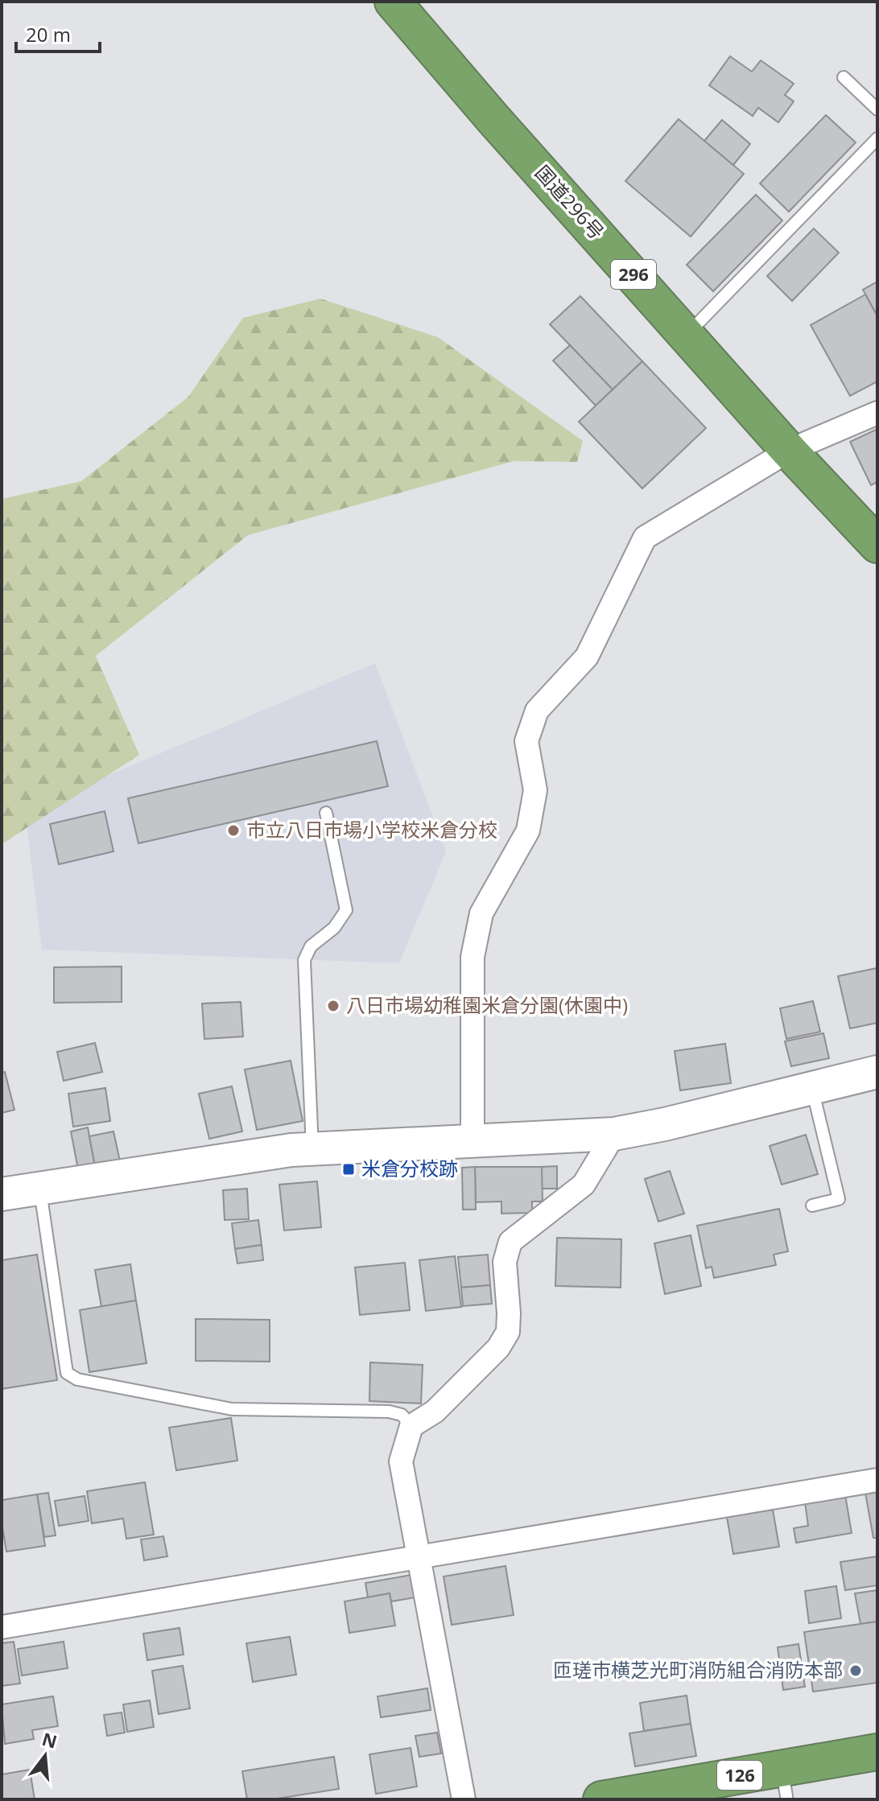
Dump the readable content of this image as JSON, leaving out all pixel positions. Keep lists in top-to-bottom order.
{
  "streets": {
    "highway": ["国道296号", "296", "126"]
  },
  "places": {
    "other": ["市立八日市場小学校米倉分校", "八日市場幼稚園米倉分園(休園中)", "匝瑳市横芝光町消防組合消防本部"],
    "transit": ["米倉分校跡"]
  },
  "scale_bar": "20 m",
  "north": "top"
}
